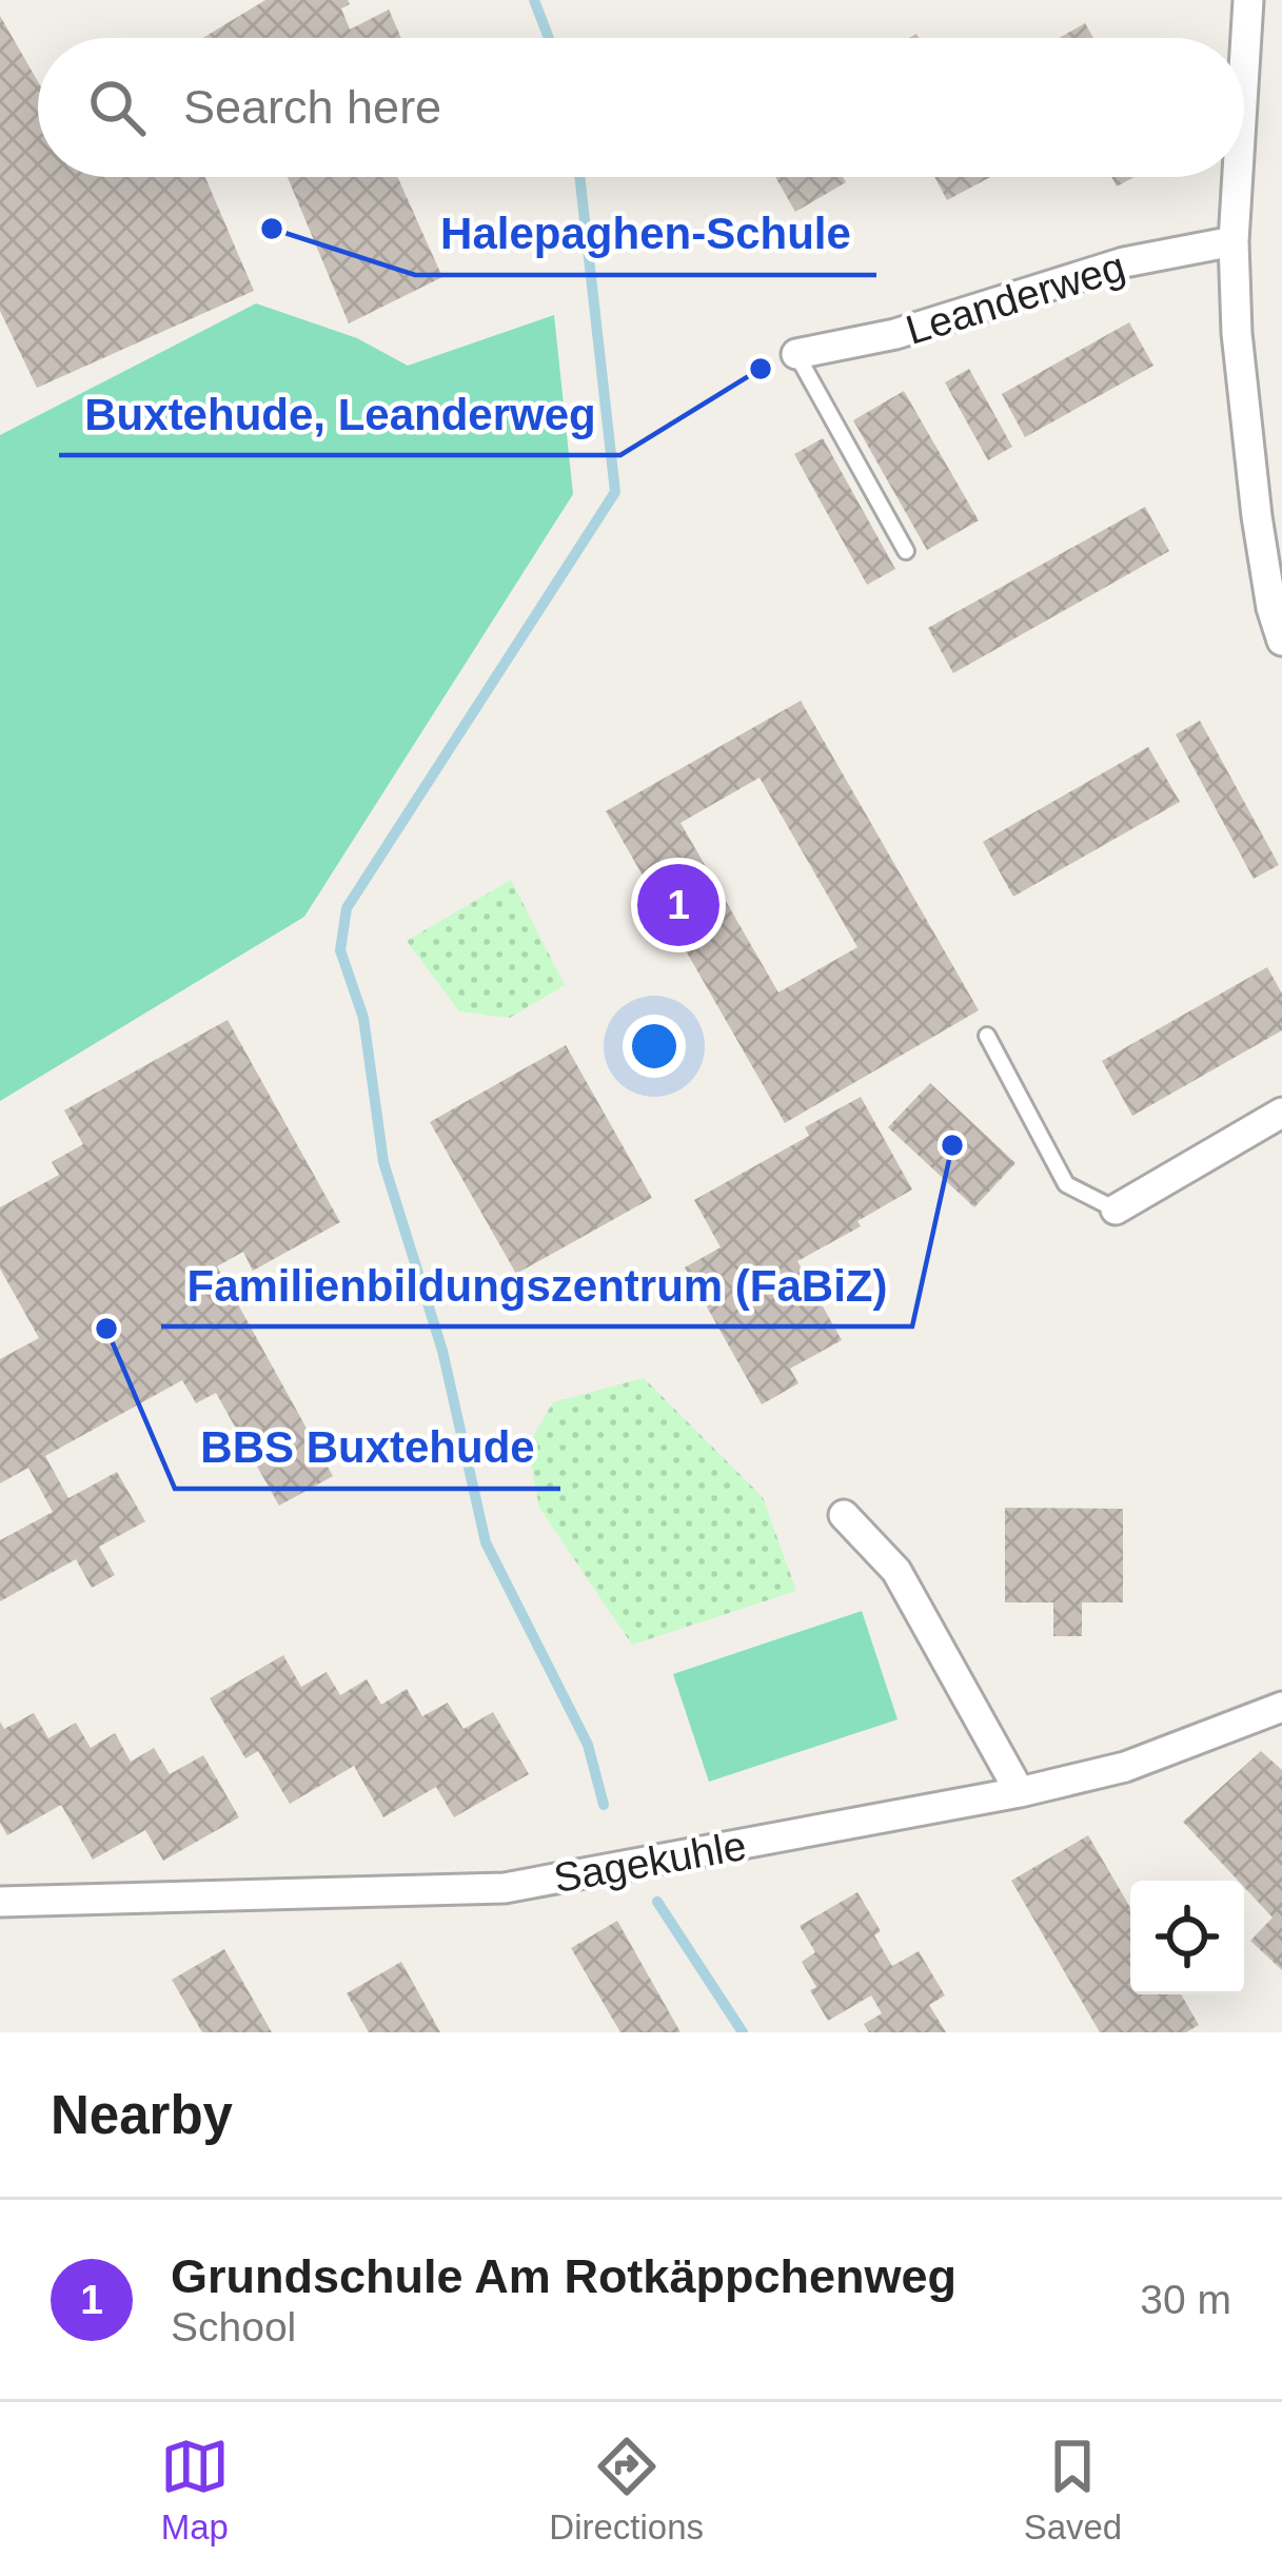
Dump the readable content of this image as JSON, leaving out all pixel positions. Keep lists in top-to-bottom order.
{
  "streets": {
    "street": ["Leanderweg", "Sagekuhle"]
  },
  "places": [
    "Halepaghen-Schule",
    "Buxtehude, Leanderweg",
    "Familienbildungszentrum (FaBiZ)",
    "BBS Buxtehude"
  ],
  "page": {
    "search": "Search here",
    "pins": "1",
    "heading": "Nearby",
    "list": [
      {
        "mark": "1",
        "name": "Grundschule Am Rotkäppchenweg",
        "note": "School",
        "value": "30 m"
      }
    ],
    "nav": ["Map", "Directions", "Saved"]
  }
}
